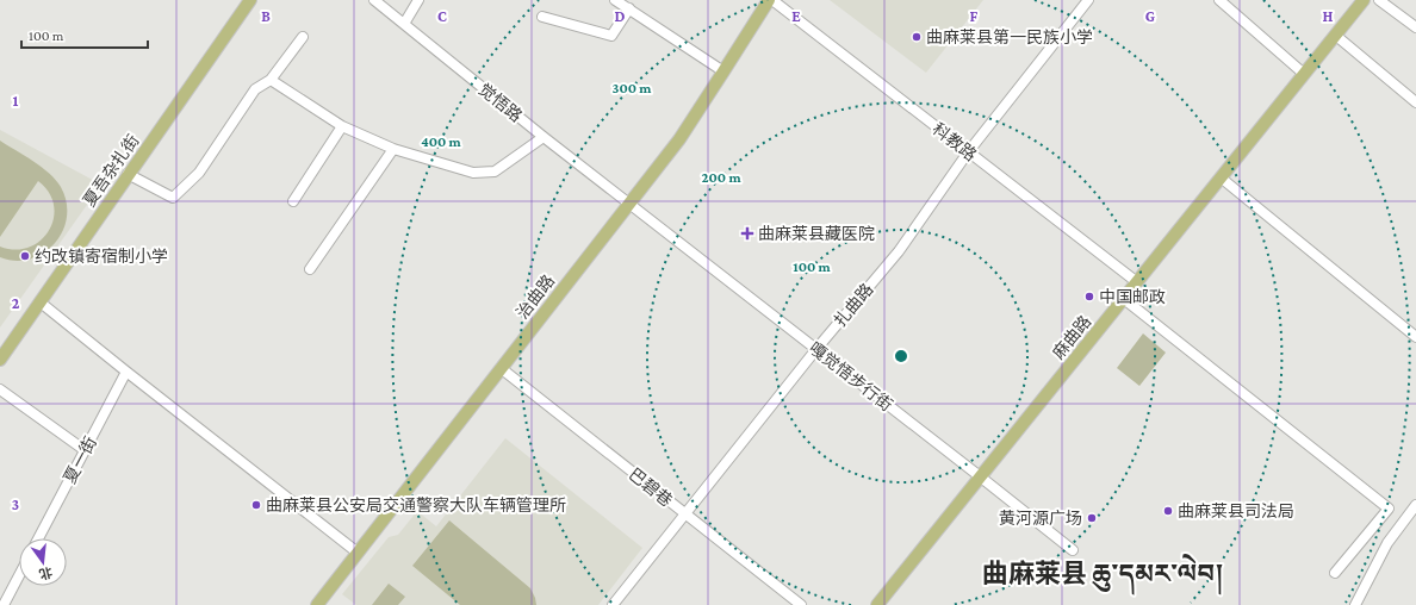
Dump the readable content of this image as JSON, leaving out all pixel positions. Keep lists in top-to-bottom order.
{
  "streets": {
    "main road": ["夏吾杂扎街", "治曲路", "麻曲路"],
    "street": [
      "觉悟路",
      "科教路",
      "扎曲路",
      "嘎觉悟步行街",
      "夏一街",
      "巴碧巷"
    ]
  },
  "crossings": [
    ["觉悟路", "治曲路"],
    ["觉悟路", "嘎觉悟步行街"],
    ["科教路", "扎曲路"],
    ["科教路", "麻曲路"],
    ["治曲路", "嘎觉悟步行街"],
    ["治曲路", "巴碧巷"],
    ["扎曲路", "嘎觉悟步行街"],
    ["扎曲路", "巴碧巷"],
    ["麻曲路", "嘎觉悟步行街"]
  ],
  "districts": ["曲麻莱县 ཆུ་དམར་ལེབ།"],
  "places": {
    "other": [
      "曲麻莱县第一民族小学",
      "约改镇寄宿制小学",
      "中国邮政",
      "曲麻莱县公安局交通警察大队车辆管理所",
      "曲麻莱县司法局",
      "黄河源广场"
    ],
    "health": ["曲麻莱县藏医院"]
  },
  "scale_bar": "100 m",
  "north": "bottom",
  "grid": {
    "columns": [
      "B",
      "C",
      "D",
      "E",
      "F",
      "G",
      "H"
    ],
    "rows": ["1", "2", "3"]
  },
  "rings": [
    "300 m",
    "400 m",
    "200 m",
    "100 m"
  ]
}
